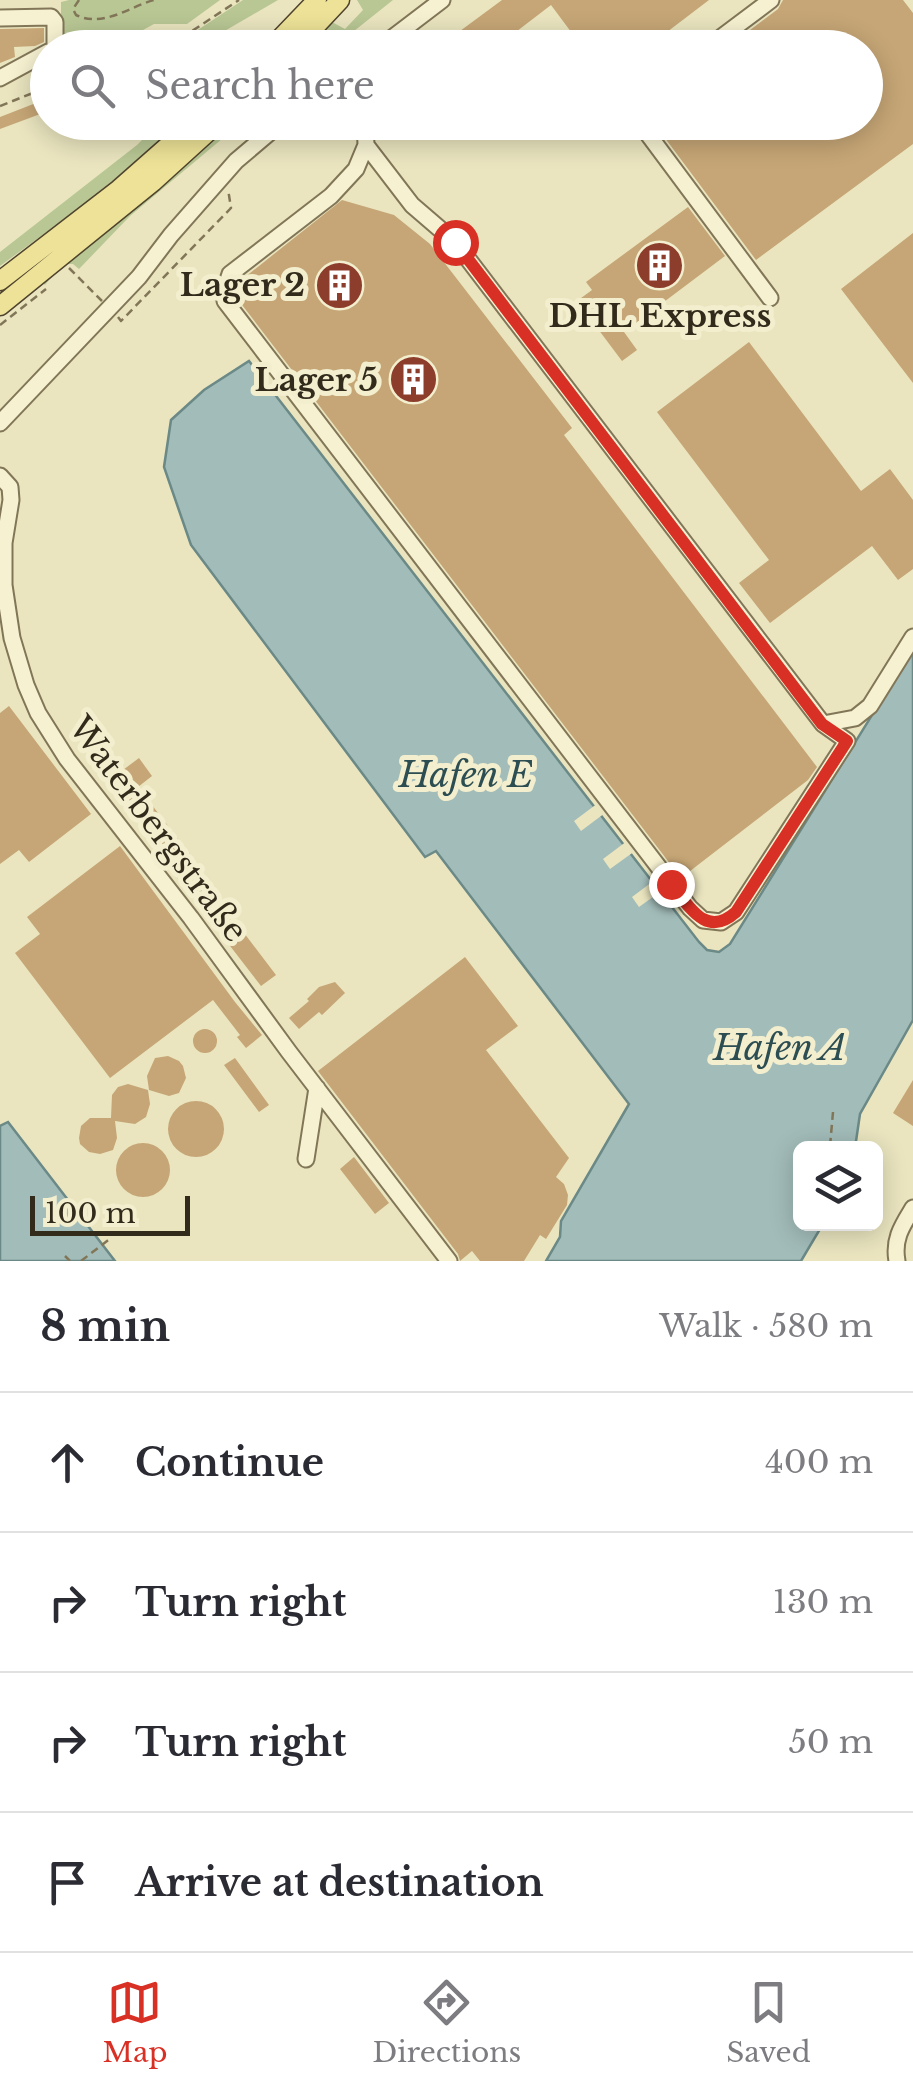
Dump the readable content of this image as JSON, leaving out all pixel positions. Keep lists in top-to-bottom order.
{
  "streets": {
    "street": ["Waterbergstraße"]
  },
  "water": ["Hafen E", "Hafen A"],
  "places": {
    "building": ["DHL Express", "Lager 2", "Lager 5"]
  },
  "scale_bar": "100 m",
  "page": {
    "search": "Search here",
    "scale": "100 m",
    "heading": ["8 min", "Walk · 580 m"],
    "list": [
      ["Continue", "400 m"],
      ["Turn right", "130 m"],
      ["Turn right", "50 m"],
      "Arrive at destination"
    ],
    "nav": ["Map", "Directions", "Saved"]
  }
}
